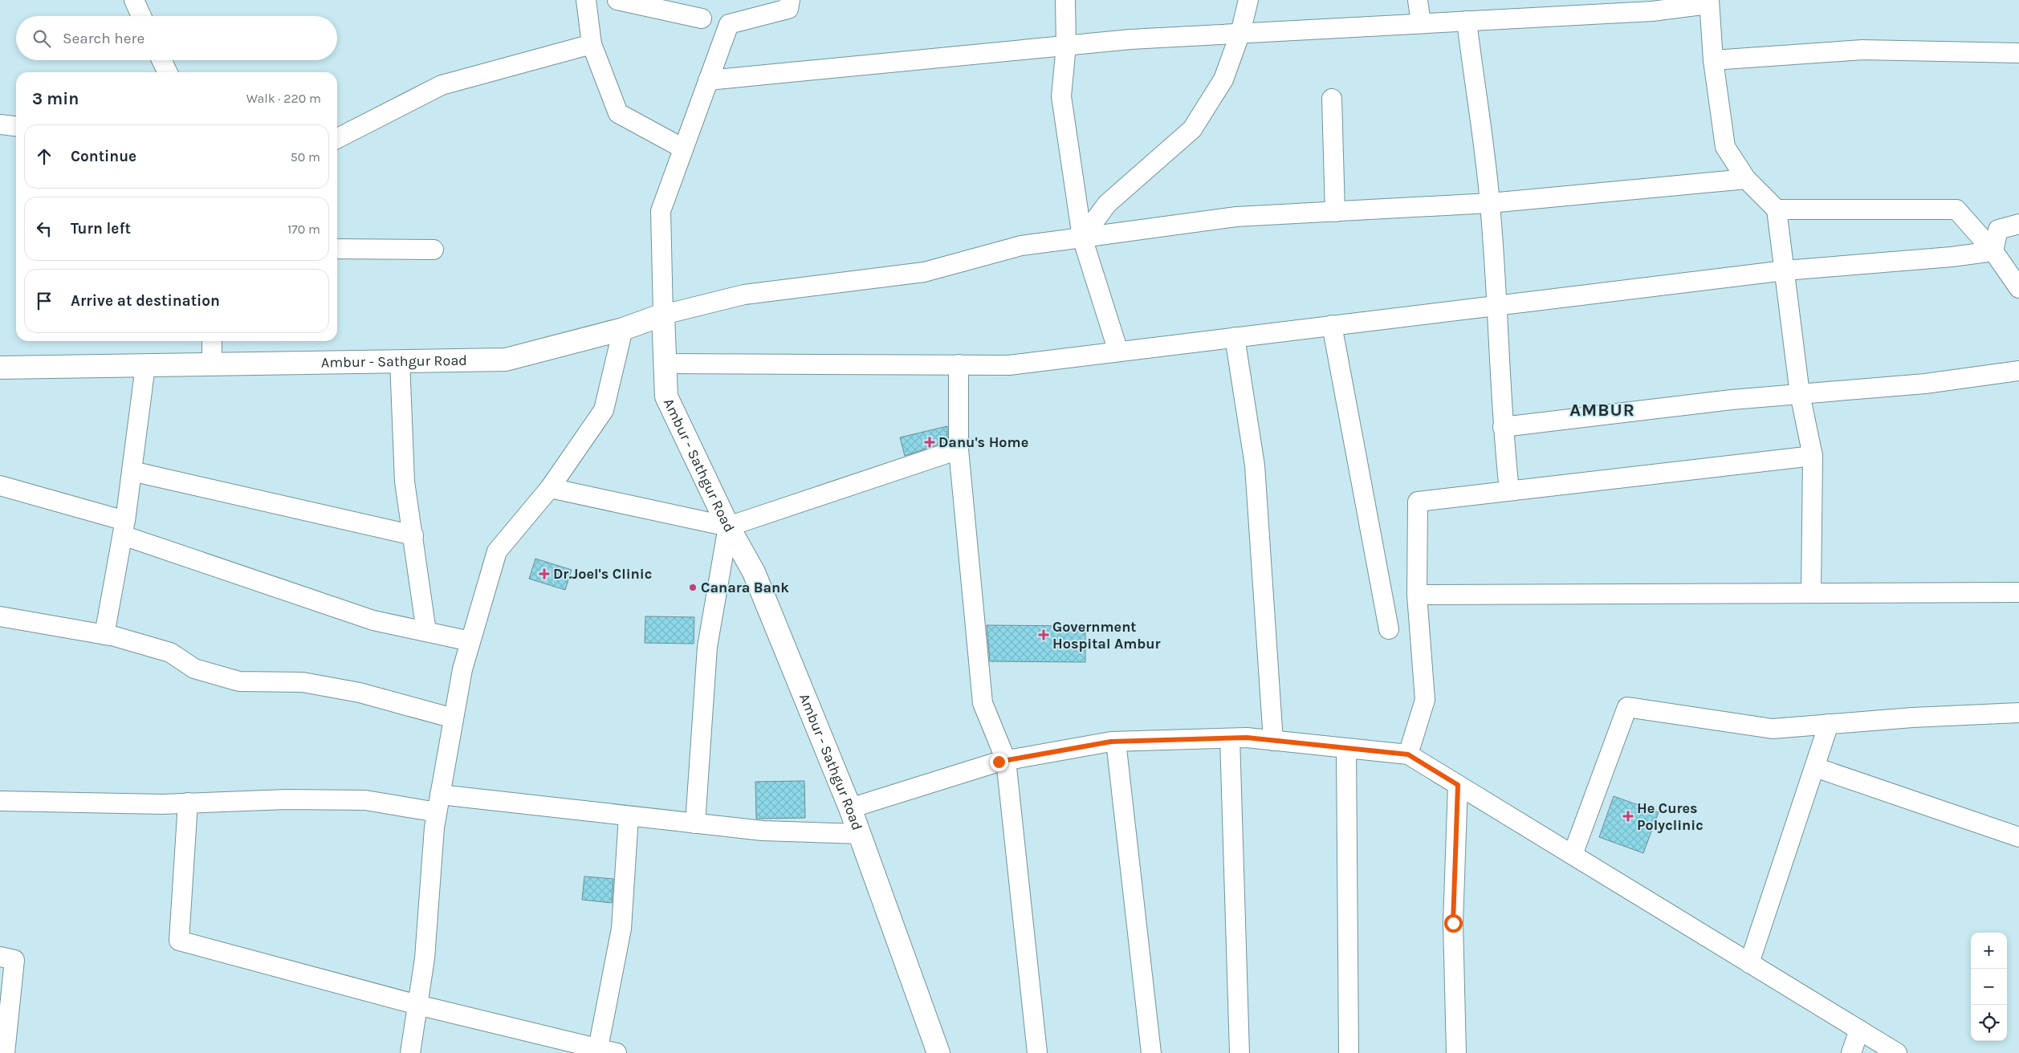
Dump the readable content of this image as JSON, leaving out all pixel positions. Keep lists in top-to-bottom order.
{
  "streets": {
    "main road": ["Ambur - Sathgur Road"]
  },
  "districts": ["AMBUR"],
  "places": {
    "health": [
      "Danu's Home",
      "Dr.Joel's Clinic",
      "Government Hospital Ambur",
      "He Cures Polyclinic"
    ],
    "other": ["Canara Bank"]
  },
  "page": {
    "search": "Search here",
    "heading": ["3 min", "Walk · 220 m"],
    "list": [
      ["Continue", "50 m"],
      ["Turn left", "170 m"],
      "Arrive at destination"
    ],
    "map_buttons": ["+", "−"]
  }
}
